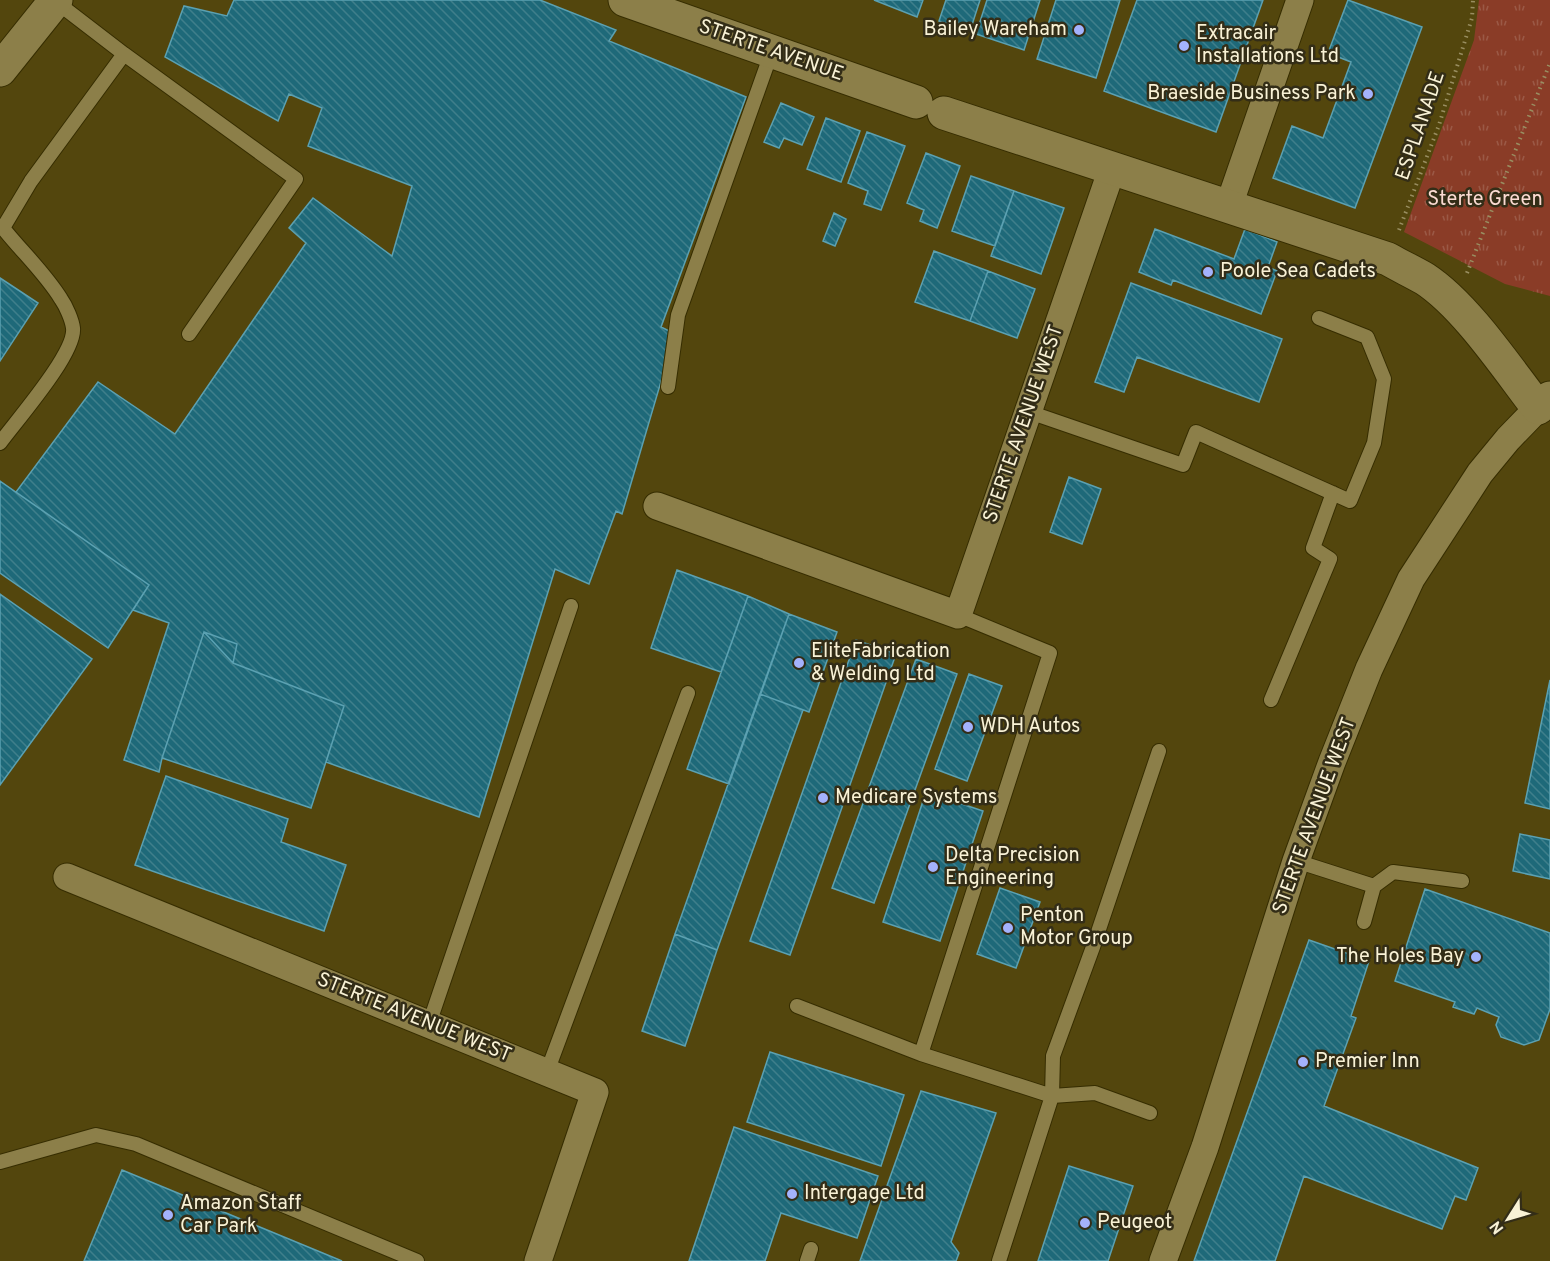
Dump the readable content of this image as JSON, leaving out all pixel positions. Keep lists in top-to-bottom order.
{
  "streets": {
    "street": ["STERTE AVENUE", "STERTE AVENUE WEST"],
    "path": ["ESPLANADE"]
  },
  "crossings": [
    ["STERTE AVENUE", "STERTE AVENUE WEST"],
    ["ESPLANADE", "STERTE AVENUE WEST"]
  ],
  "parks": ["Sterte Green"],
  "places": [
    "Bailey Wareham",
    "Extracair Installations Ltd",
    "Braeside Business Park",
    "Poole Sea Cadets",
    "EliteFabrication & Welding Ltd",
    "WDH Autos",
    "Medicare Systems",
    "Delta Precision Engineering",
    "Penton Motor Group",
    "The Holes Bay",
    "Premier Inn",
    "Intergage Ltd",
    "Amazon Staff Car Park",
    "Peugeot"
  ],
  "north": "bottom left"
}
